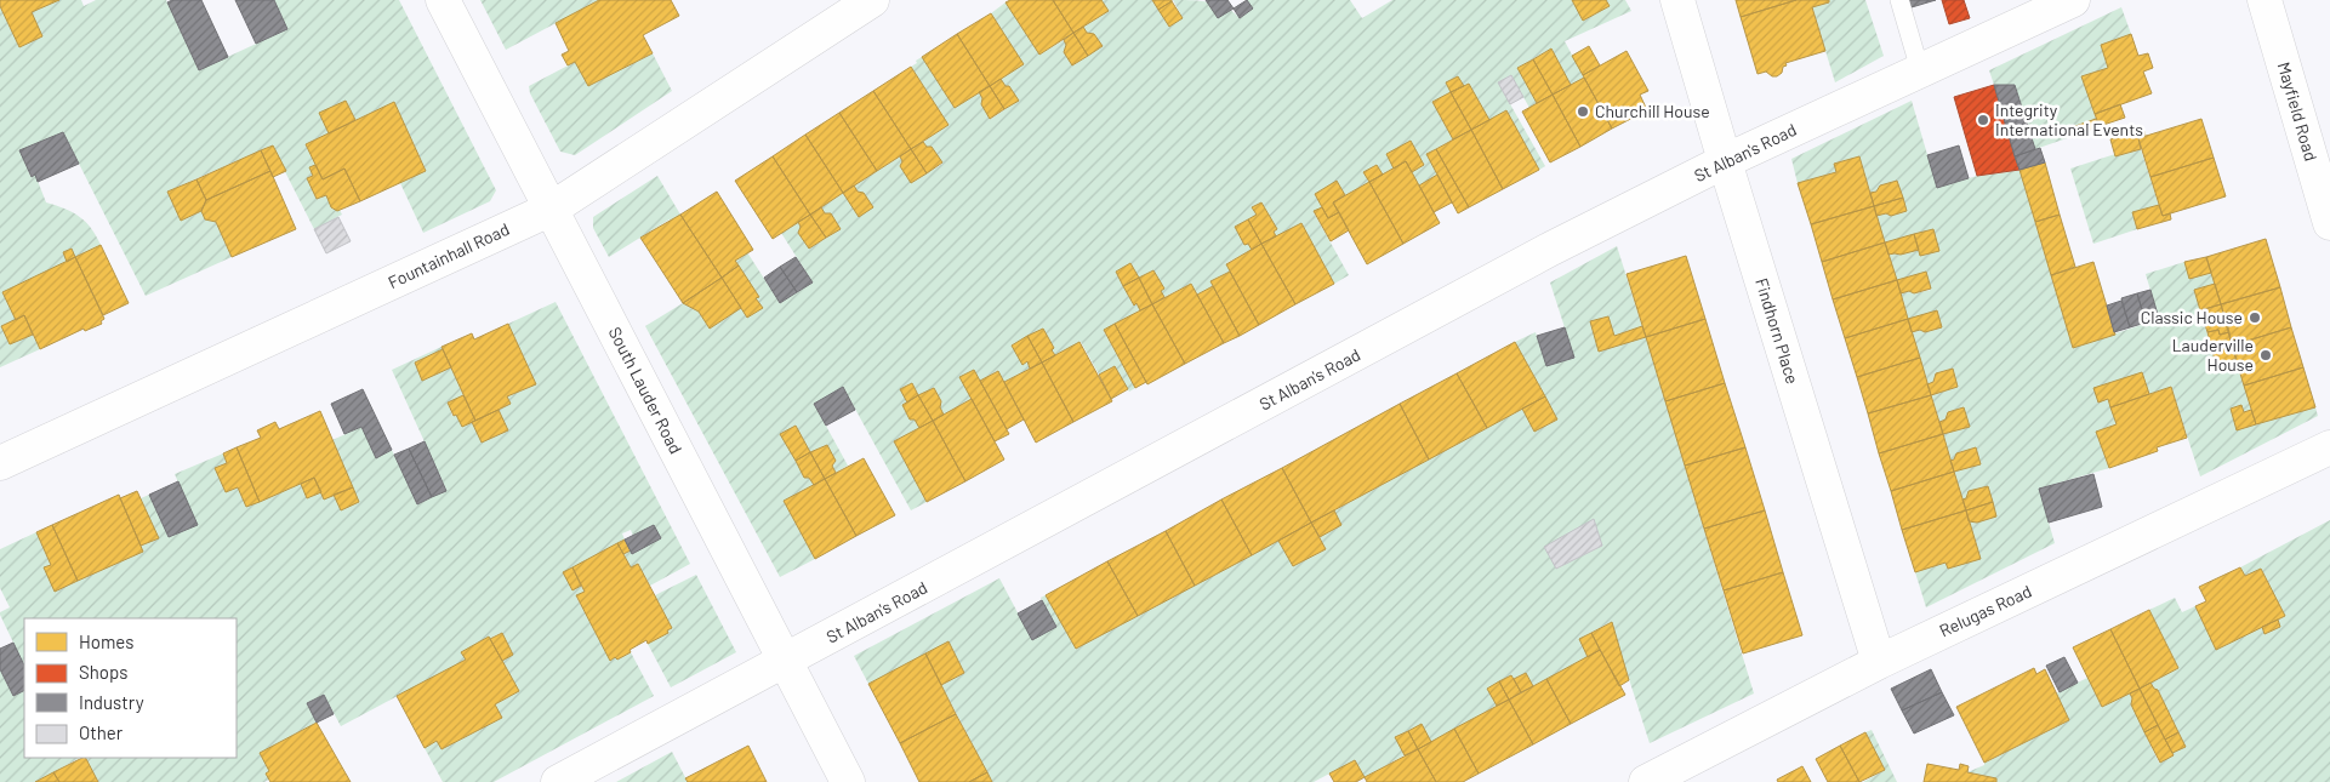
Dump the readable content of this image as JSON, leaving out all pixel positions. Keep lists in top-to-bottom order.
{
  "streets": {
    "street": [
      "Mayfield Road",
      "St Alban's Road",
      "Fountainhall Road",
      "Findhorn Place",
      "South Lauder Road",
      "Relugas Road"
    ]
  },
  "crossings": [
    ["St Alban's Road", "Findhorn Place"],
    ["St Alban's Road", "South Lauder Road"],
    ["Fountainhall Road", "South Lauder Road"],
    ["Findhorn Place", "Relugas Road"]
  ],
  "places": [
    "Churchill House",
    "Integrity International Events",
    "Classic House",
    "Lauderville House"
  ],
  "legend": [
    "Homes",
    "Shops",
    "Industry",
    "Other"
  ]
}
